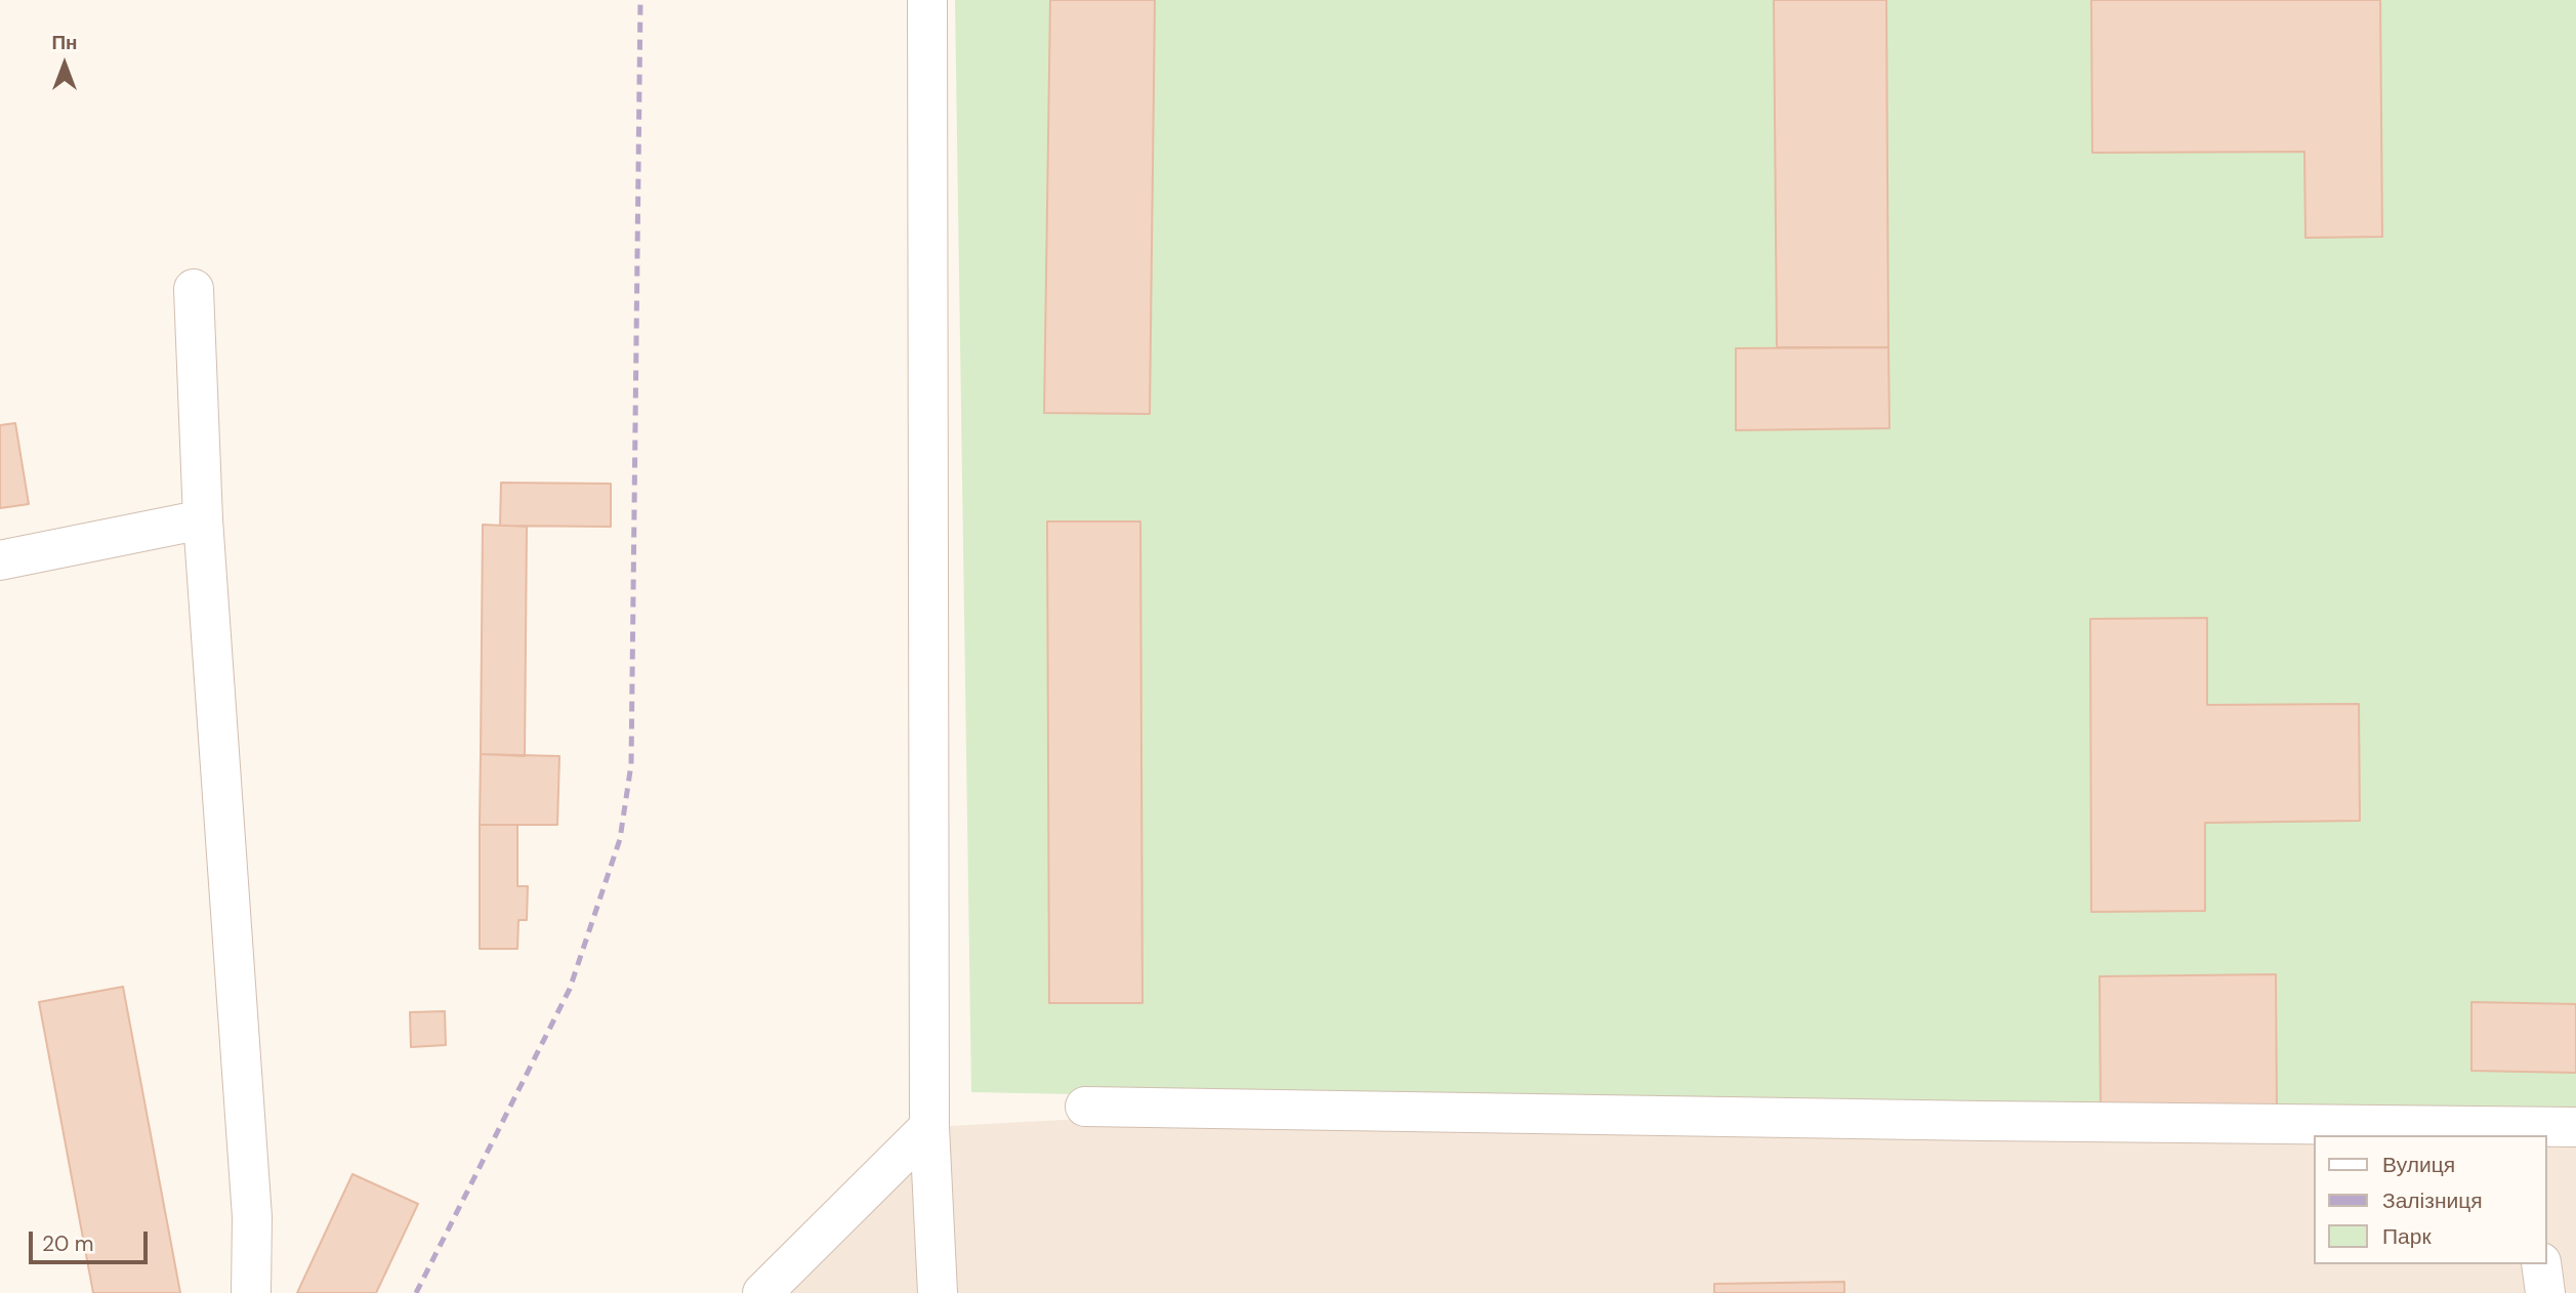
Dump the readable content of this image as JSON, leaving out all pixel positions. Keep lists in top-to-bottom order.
{
  "legend": ["Вулиця", "Залізниця", "Парк"],
  "scale_bar": "20 m",
  "north": "top"
}
